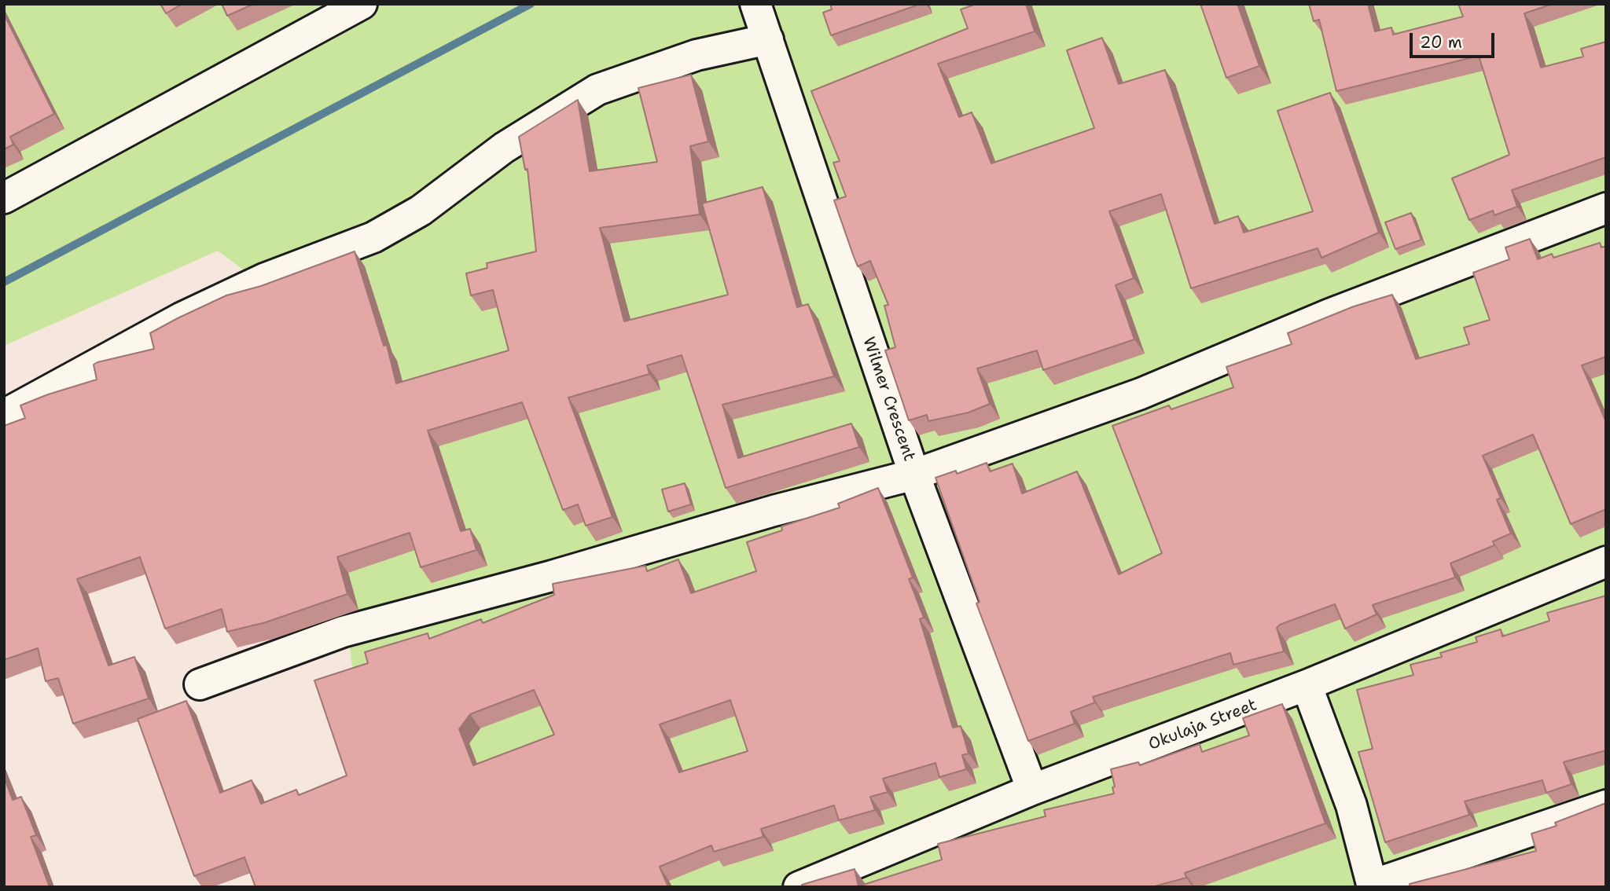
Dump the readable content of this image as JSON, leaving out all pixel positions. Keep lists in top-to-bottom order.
{
  "streets": {
    "street": ["Wilmer Crescent", "Okulaja Street"]
  },
  "crossings": [
    ["Wilmer Crescent", "Okulaja Street"]
  ],
  "scale_bar": "20 m"
}
